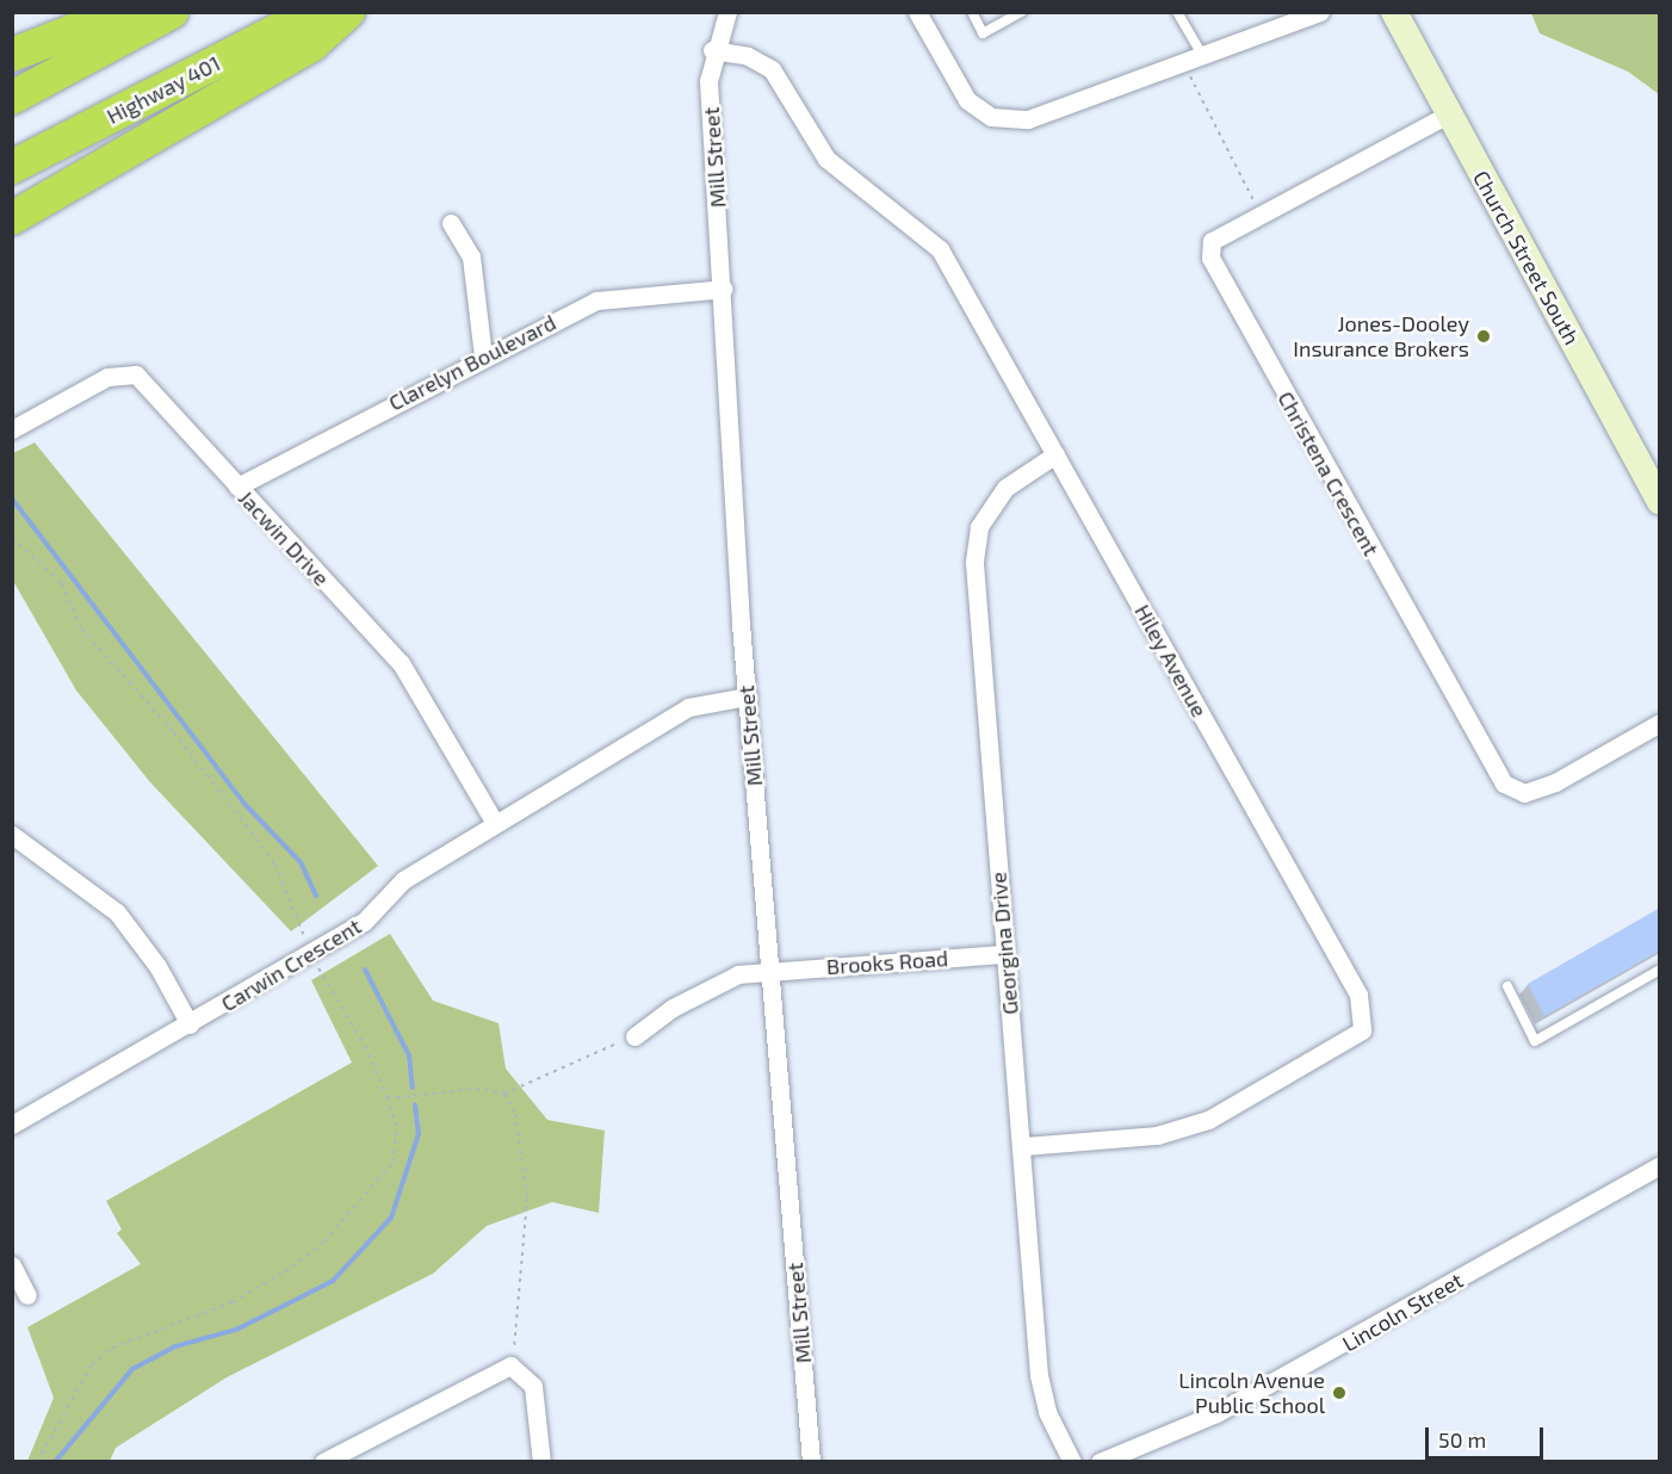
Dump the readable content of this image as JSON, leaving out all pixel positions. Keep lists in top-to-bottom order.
{
  "streets": {
    "highway": ["Highway 401"],
    "main road": ["Church Street South"],
    "street": [
      "Mill Street",
      "Clarelyn Boulevard",
      "Christena Crescent",
      "Jacwin Drive",
      "Hiley Avenue",
      "Georgina Drive",
      "Brooks Road",
      "Carwin Crescent",
      "Lincoln Street"
    ]
  },
  "crossings": [
    ["Mill Street", "Clarelyn Boulevard"],
    ["Mill Street", "Hiley Avenue"],
    ["Mill Street", "Brooks Road"],
    ["Mill Street", "Carwin Crescent"],
    ["Church Street South", "Christena Crescent"],
    ["Clarelyn Boulevard", "Jacwin Drive"],
    ["Jacwin Drive", "Carwin Crescent"],
    ["Hiley Avenue", "Georgina Drive"],
    ["Georgina Drive", "Brooks Road"]
  ],
  "places": ["Jones-Dooley Insurance Brokers", "Lincoln Avenue Public School"],
  "scale_bar": "50 m"
}
